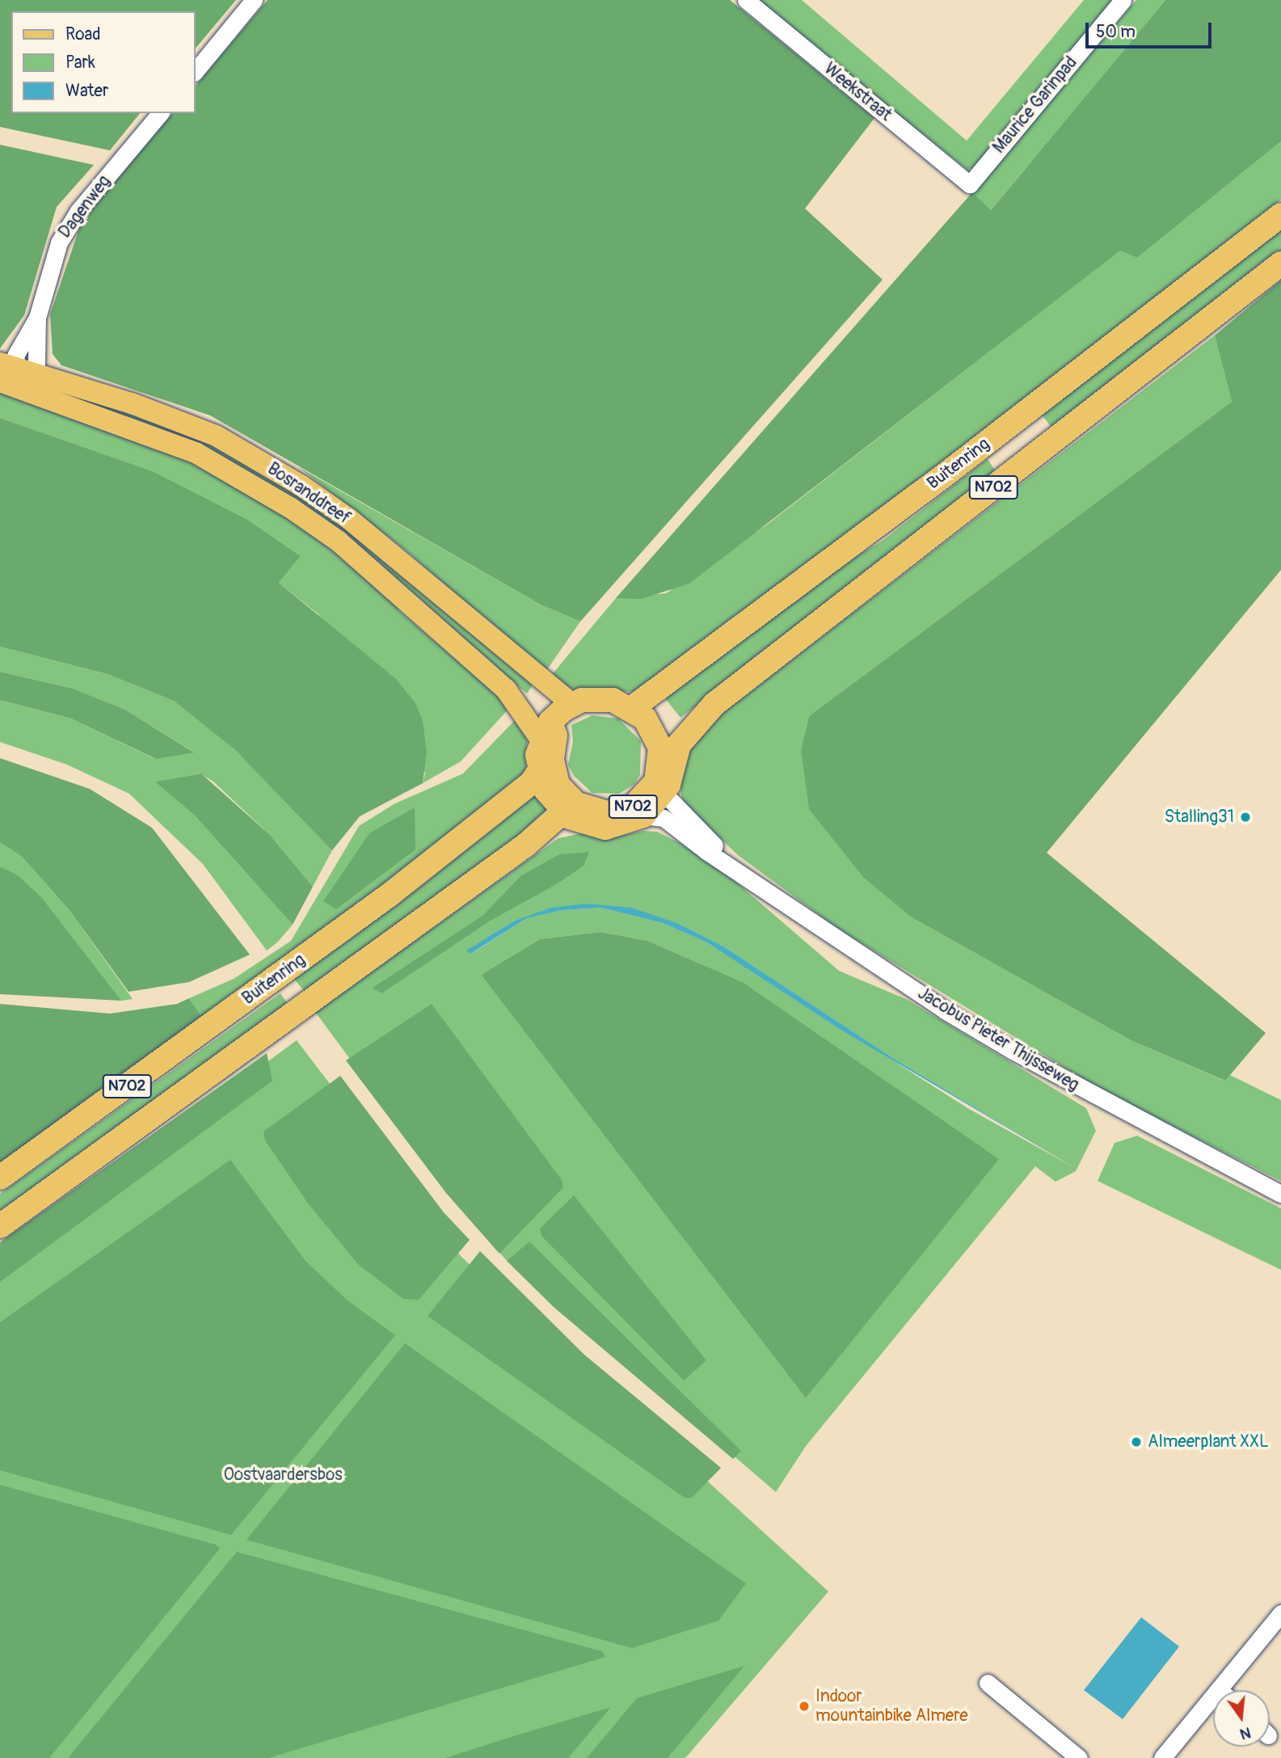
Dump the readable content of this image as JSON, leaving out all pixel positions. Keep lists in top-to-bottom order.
{
  "streets": {
    "highway": ["Buitenring", "N702"],
    "main road": ["Bosranddreef"],
    "street": [
      "Weekstraat",
      "Maurice Garinpad",
      "Dagenweg",
      "Jacobus Pieter Thijsseweg"
    ]
  },
  "crossings": [
    ["Weekstraat", "Maurice Garinpad"],
    ["Dagenweg", "Bosranddreef"],
    ["Buitenring", "N702"],
    ["Buitenring", "Bosranddreef"],
    ["Buitenring", "Jacobus Pieter Thijsseweg"],
    ["N702", "Bosranddreef"],
    ["N702", "Jacobus Pieter Thijsseweg"],
    ["Bosranddreef", "Jacobus Pieter Thijsseweg"]
  ],
  "parks": ["Oostvaardersbos"],
  "places": ["Stalling31", "Almeerplant XXL", "Indoor mountainbike Almere"],
  "legend": ["Road", "Park", "Water"],
  "scale_bar": "50 m",
  "north": "bottom"
}
